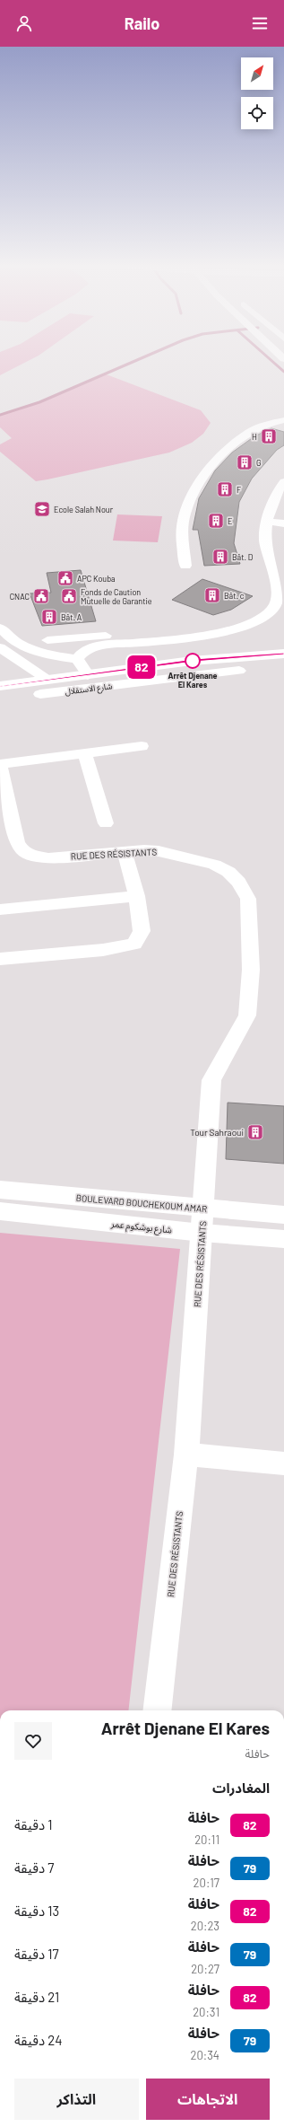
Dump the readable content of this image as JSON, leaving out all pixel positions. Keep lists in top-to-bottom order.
{
  "streets": {
    "main road": [
      "شارع الاستقلال",
      "RUE DES RÉSISTANTS",
      "BOULEVARD BOUCHEKOUM AMAR",
      "شارع بوشكوم عمر"
    ]
  },
  "crossings": [
    ["RUE DES RÉSISTANTS", "BOULEVARD BOUCHEKOUM AMAR"],
    ["RUE DES RÉSISTANTS", "شارع بوشكوم عمر"]
  ],
  "places": {
    "building": [
      "H",
      "G",
      "F",
      "E",
      "Bât. D",
      "Bât. c",
      "Bât. A",
      "Tour Sahraoui"
    ],
    "school or university": ["Ecole Salah Nour"],
    "public building": ["APC Kouba", "CNAC", "Fonds de Caution Mutuelle de Garantie"],
    "other": ["Arrêt Djenane El Kares"]
  },
  "lines": ["bus line 82"],
  "north": "top right",
  "page": {
    "header": "Railo",
    "on_map": "82",
    "heading": [
      ["Arrêt Djenane El Kares", "حافلة"],
      "المغادرات"
    ],
    "list": [
      {
        "mark": "82",
        "name": "حافلة",
        "note": "20:11",
        "value": "1 دقيقة"
      },
      {
        "mark": "79",
        "name": "حافلة",
        "note": "20:17",
        "value": "7 دقيقة"
      },
      {
        "mark": "82",
        "name": "حافلة",
        "note": "20:23",
        "value": "13 دقيقة"
      },
      {
        "mark": "79",
        "name": "حافلة",
        "note": "20:27",
        "value": "17 دقيقة"
      },
      {
        "mark": "82",
        "name": "حافلة",
        "note": "20:31",
        "value": "21 دقيقة"
      },
      {
        "mark": "79",
        "name": "حافلة",
        "note": "20:34",
        "value": "24 دقيقة"
      }
    ],
    "buttons": ["الاتجاهات", "التذاكر"]
  }
}
